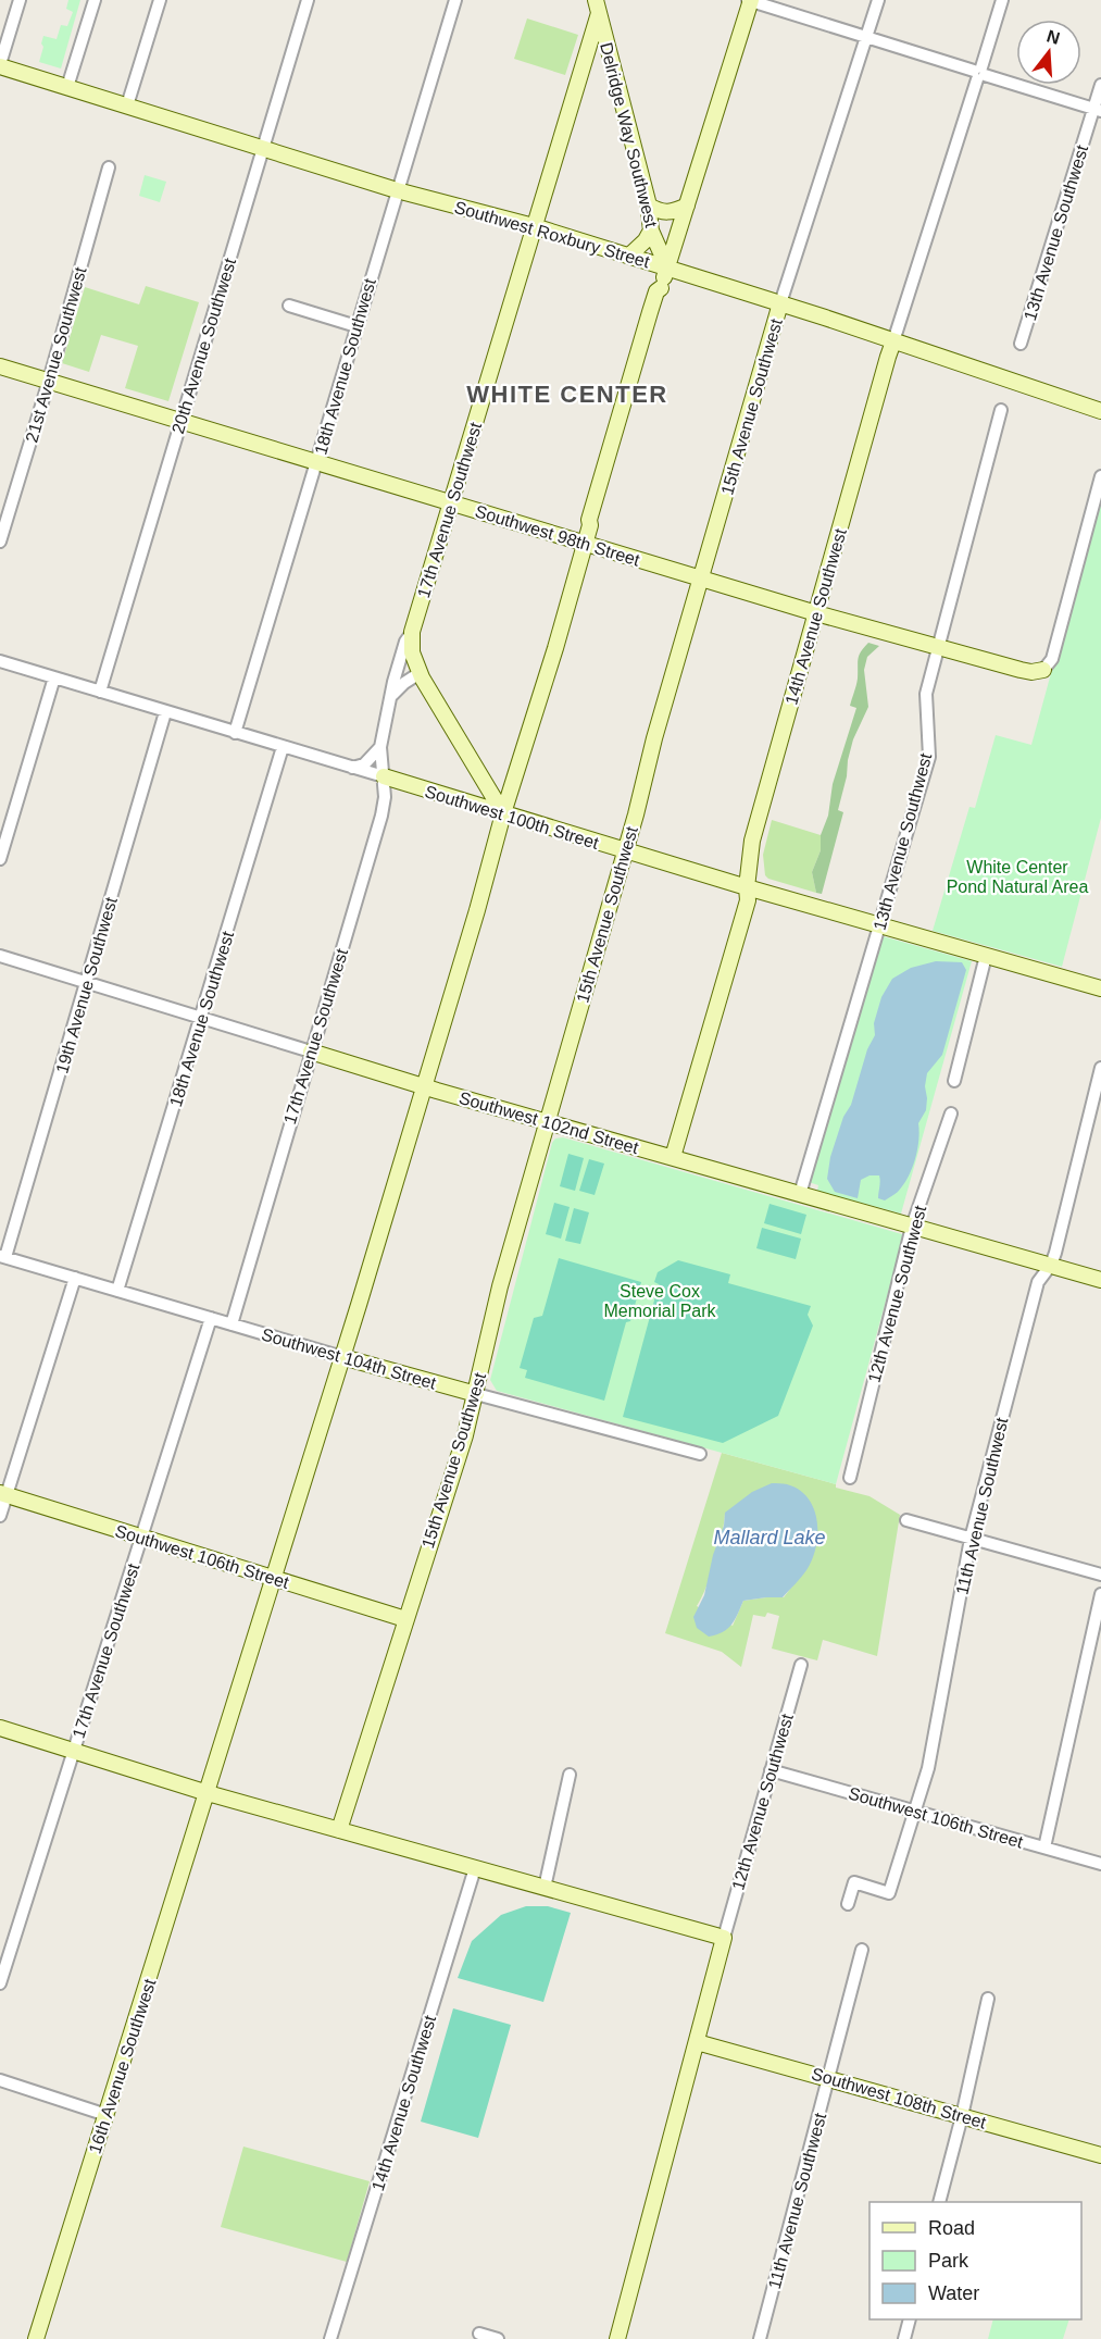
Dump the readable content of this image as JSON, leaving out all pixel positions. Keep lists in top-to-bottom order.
{
  "streets": {
    "street": [
      "Delridge Way Southwest",
      "13th Avenue Southwest",
      "Southwest Roxbury Street",
      "20th Avenue Southwest",
      "21st Avenue Southwest",
      "18th Avenue Southwest",
      "15th Avenue Southwest",
      "17th Avenue Southwest",
      "Southwest 98th Street",
      "14th Avenue Southwest",
      "Southwest 100th Street",
      "19th Avenue Southwest",
      "Southwest 102nd Street",
      "12th Avenue Southwest",
      "Southwest 104th Street",
      "11th Avenue Southwest",
      "Southwest 106th Street",
      "16th Avenue Southwest",
      "Southwest 108th Street"
    ]
  },
  "crossings": [
    ["Delridge Way Southwest", "Southwest Roxbury Street"],
    ["Delridge Way Southwest", "17th Avenue Southwest"],
    ["Delridge Way Southwest", "16th Avenue Southwest"],
    ["13th Avenue Southwest", "Southwest 98th Street"],
    ["13th Avenue Southwest", "Southwest 100th Street"],
    ["13th Avenue Southwest", "Southwest 102nd Street"],
    ["Southwest Roxbury Street", "20th Avenue Southwest"],
    ["Southwest Roxbury Street", "18th Avenue Southwest"],
    ["Southwest Roxbury Street", "15th Avenue Southwest"],
    ["Southwest Roxbury Street", "17th Avenue Southwest"],
    ["Southwest Roxbury Street", "14th Avenue Southwest"],
    ["Southwest Roxbury Street", "16th Avenue Southwest"],
    ["20th Avenue Southwest", "Southwest 98th Street"],
    ["20th Avenue Southwest", "Southwest 100th Street"],
    ["21st Avenue Southwest", "Southwest 98th Street"],
    ["18th Avenue Southwest", "Southwest 98th Street"],
    ["18th Avenue Southwest", "Southwest 100th Street"],
    ["18th Avenue Southwest", "Southwest 102nd Street"],
    ["18th Avenue Southwest", "Southwest 104th Street"],
    ["15th Avenue Southwest", "Southwest 98th Street"],
    ["15th Avenue Southwest", "Southwest 100th Street"],
    ["15th Avenue Southwest", "Southwest 102nd Street"],
    ["15th Avenue Southwest", "Southwest 104th Street"],
    ["15th Avenue Southwest", "Southwest 106th Street"],
    ["17th Avenue Southwest", "Southwest 98th Street"],
    ["17th Avenue Southwest", "Southwest 100th Street"],
    ["17th Avenue Southwest", "Southwest 102nd Street"],
    ["17th Avenue Southwest", "Southwest 104th Street"],
    ["17th Avenue Southwest", "Southwest 106th Street"],
    ["Southwest 98th Street", "14th Avenue Southwest"],
    ["Southwest 98th Street", "16th Avenue Southwest"],
    ["14th Avenue Southwest", "Southwest 100th Street"],
    ["14th Avenue Southwest", "Southwest 102nd Street"],
    ["Southwest 100th Street", "19th Avenue Southwest"],
    ["Southwest 100th Street", "16th Avenue Southwest"],
    ["19th Avenue Southwest", "Southwest 102nd Street"],
    ["19th Avenue Southwest", "Southwest 104th Street"],
    ["Southwest 102nd Street", "12th Avenue Southwest"],
    ["Southwest 102nd Street", "11th Avenue Southwest"],
    ["Southwest 102nd Street", "16th Avenue Southwest"],
    ["12th Avenue Southwest", "Southwest 106th Street"],
    ["Southwest 104th Street", "16th Avenue Southwest"],
    ["11th Avenue Southwest", "Southwest 106th Street"],
    ["11th Avenue Southwest", "Southwest 108th Street"],
    ["Southwest 106th Street", "16th Avenue Southwest"]
  ],
  "districts": ["WHITE CENTER"],
  "water": ["Mallard Lake"],
  "parks": ["White Center Pond Natural Area", "Steve Cox Memorial Park"],
  "legend": ["Road", "Park", "Water"],
  "north": "top"
}
